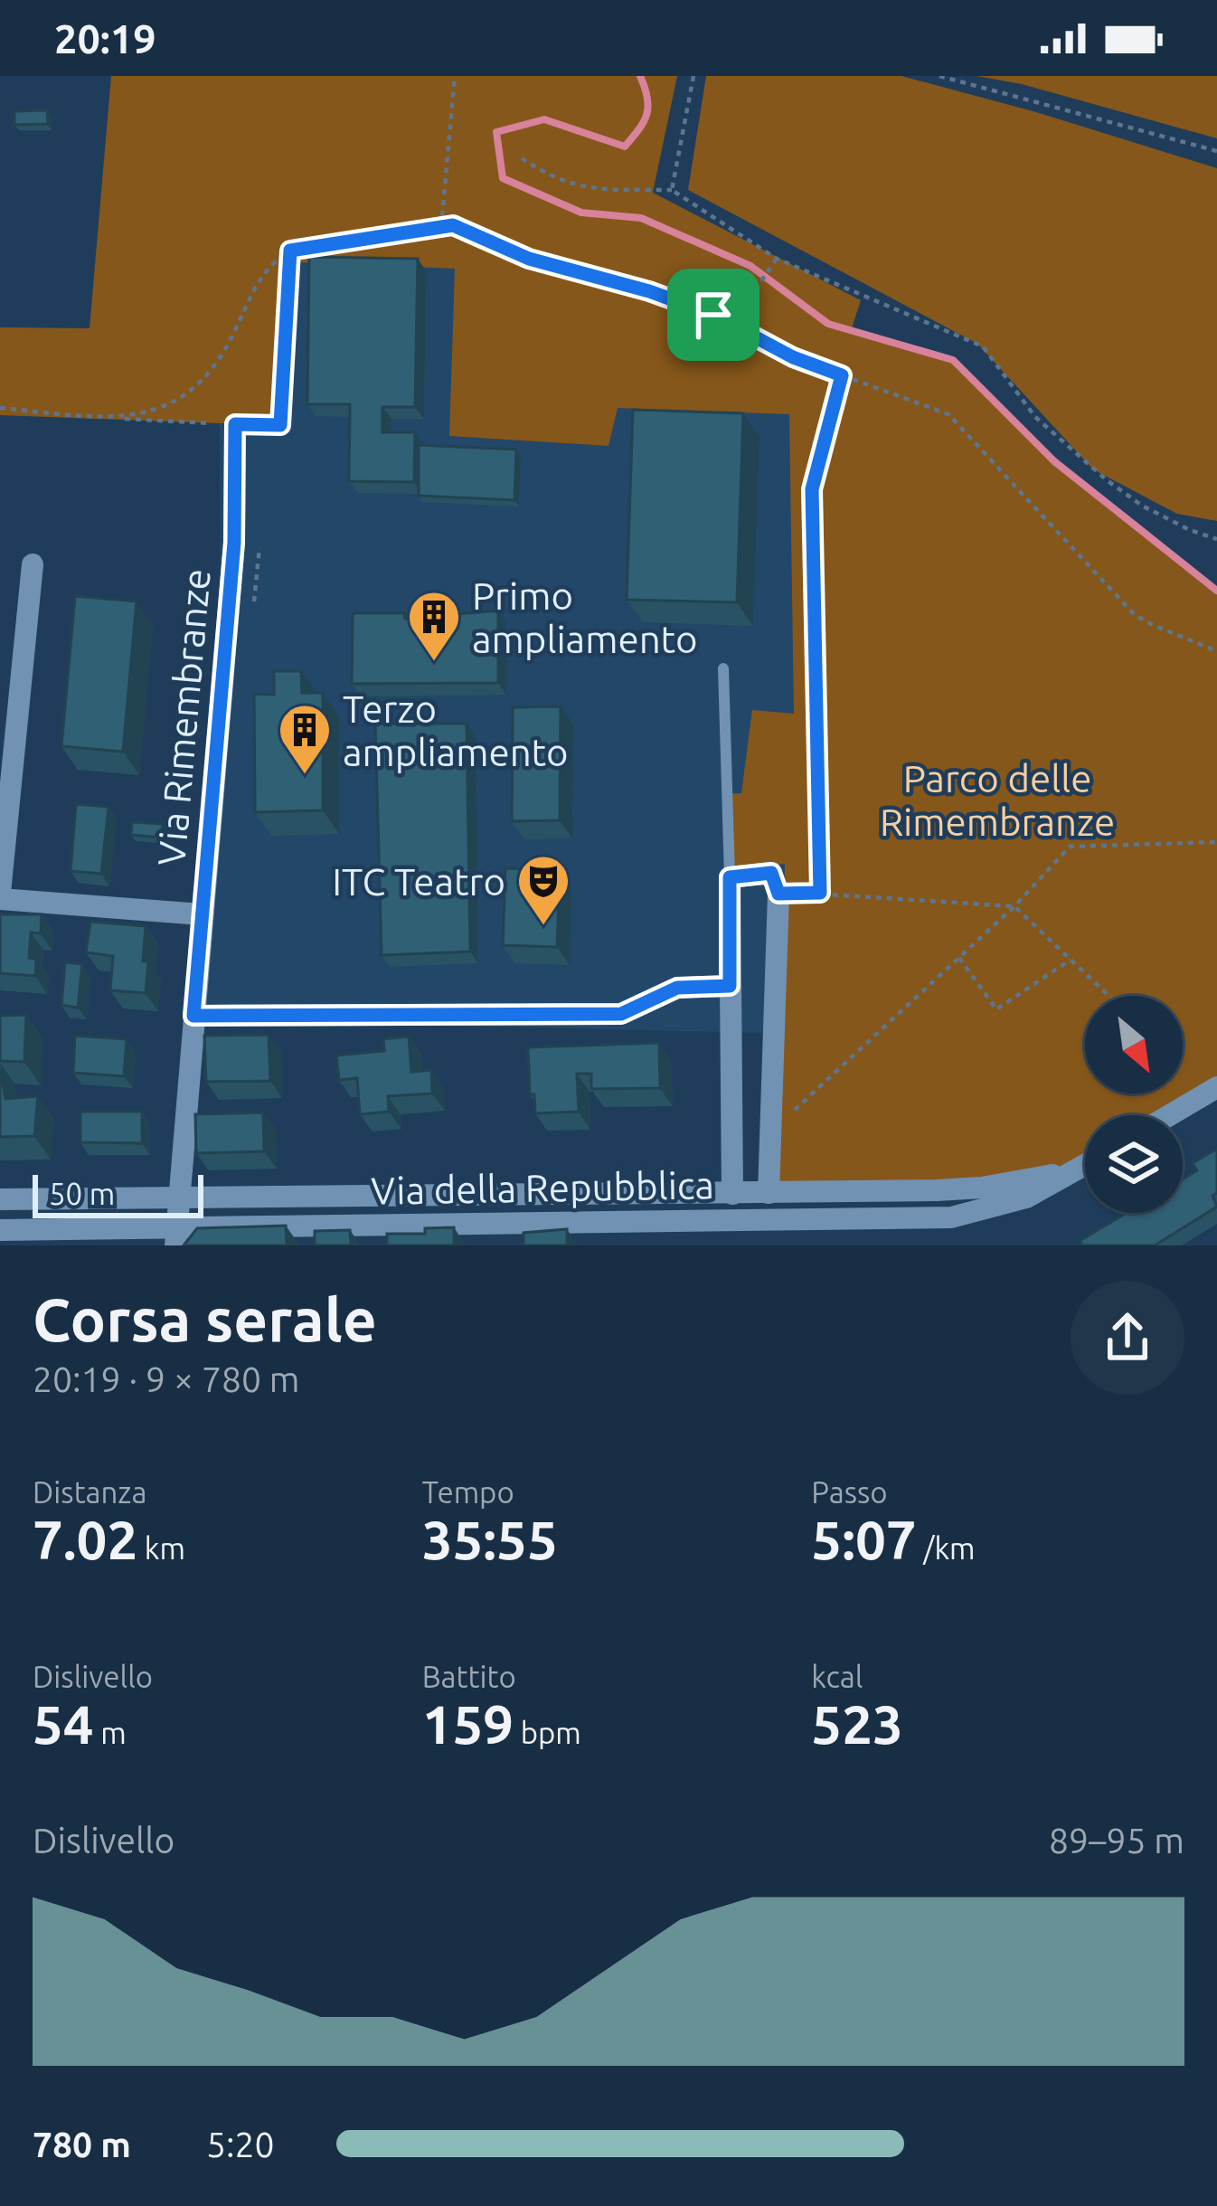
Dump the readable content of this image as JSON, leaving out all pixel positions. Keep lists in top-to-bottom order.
{
  "streets": {
    "street": ["Via Rimembranze", "Via della Repubblica"]
  },
  "crossings": [
    ["Via Rimembranze", "Via della Repubblica"]
  ],
  "parks": ["Parco delle Rimembranze"],
  "places": {
    "building": ["Primo ampliamento", "Terzo ampliamento"],
    "theatre": ["ITC Teatro"]
  },
  "scale_bar": "50 m",
  "north": "bottom right",
  "page": {
    "status": "20:19",
    "scale": "50 m",
    "heading": ["Corsa serale", "20:19 · 9 × 780 m"],
    "stats": [
      ["Distanza", "7.02 km"],
      ["Tempo", "35:55"],
      ["Passo", "5:07 /km"],
      ["Dislivello", "54 m"],
      ["Battito", "159 bpm"],
      ["kcal", "523"]
    ],
    "chart": ["Dislivello", "89–95 m"],
    "list": [
      {
        "name": "780 m",
        "note": "5:20"
      }
    ]
  }
}
